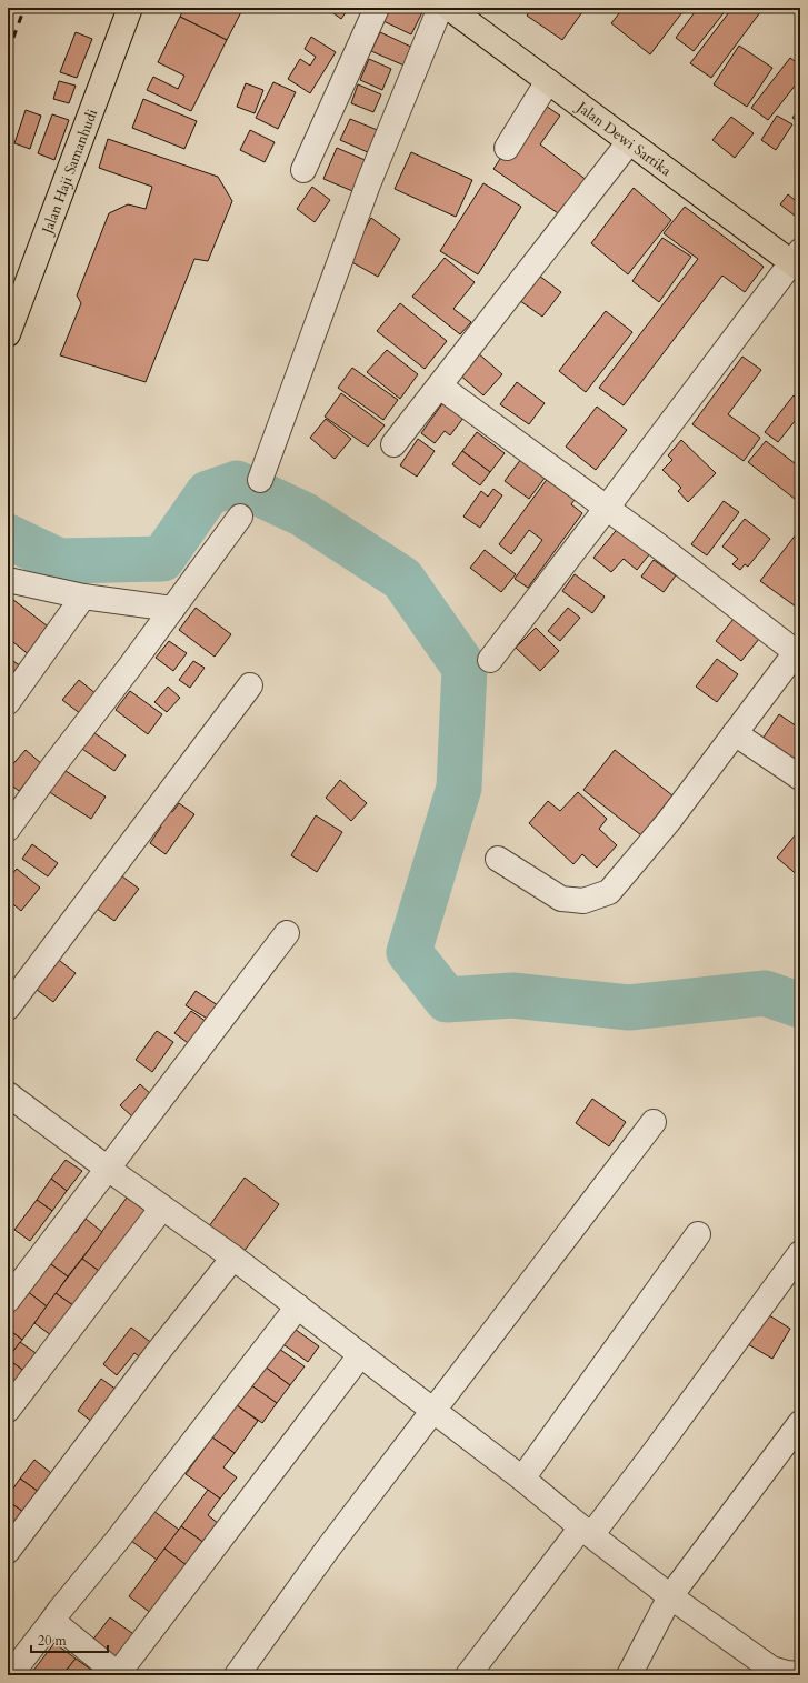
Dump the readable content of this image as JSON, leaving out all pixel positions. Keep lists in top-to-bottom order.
{
  "streets": {
    "main road": ["Jalan Dewi Sartika", "Jalan Haji Samanhudi"]
  },
  "scale_bar": "20 m"
}
